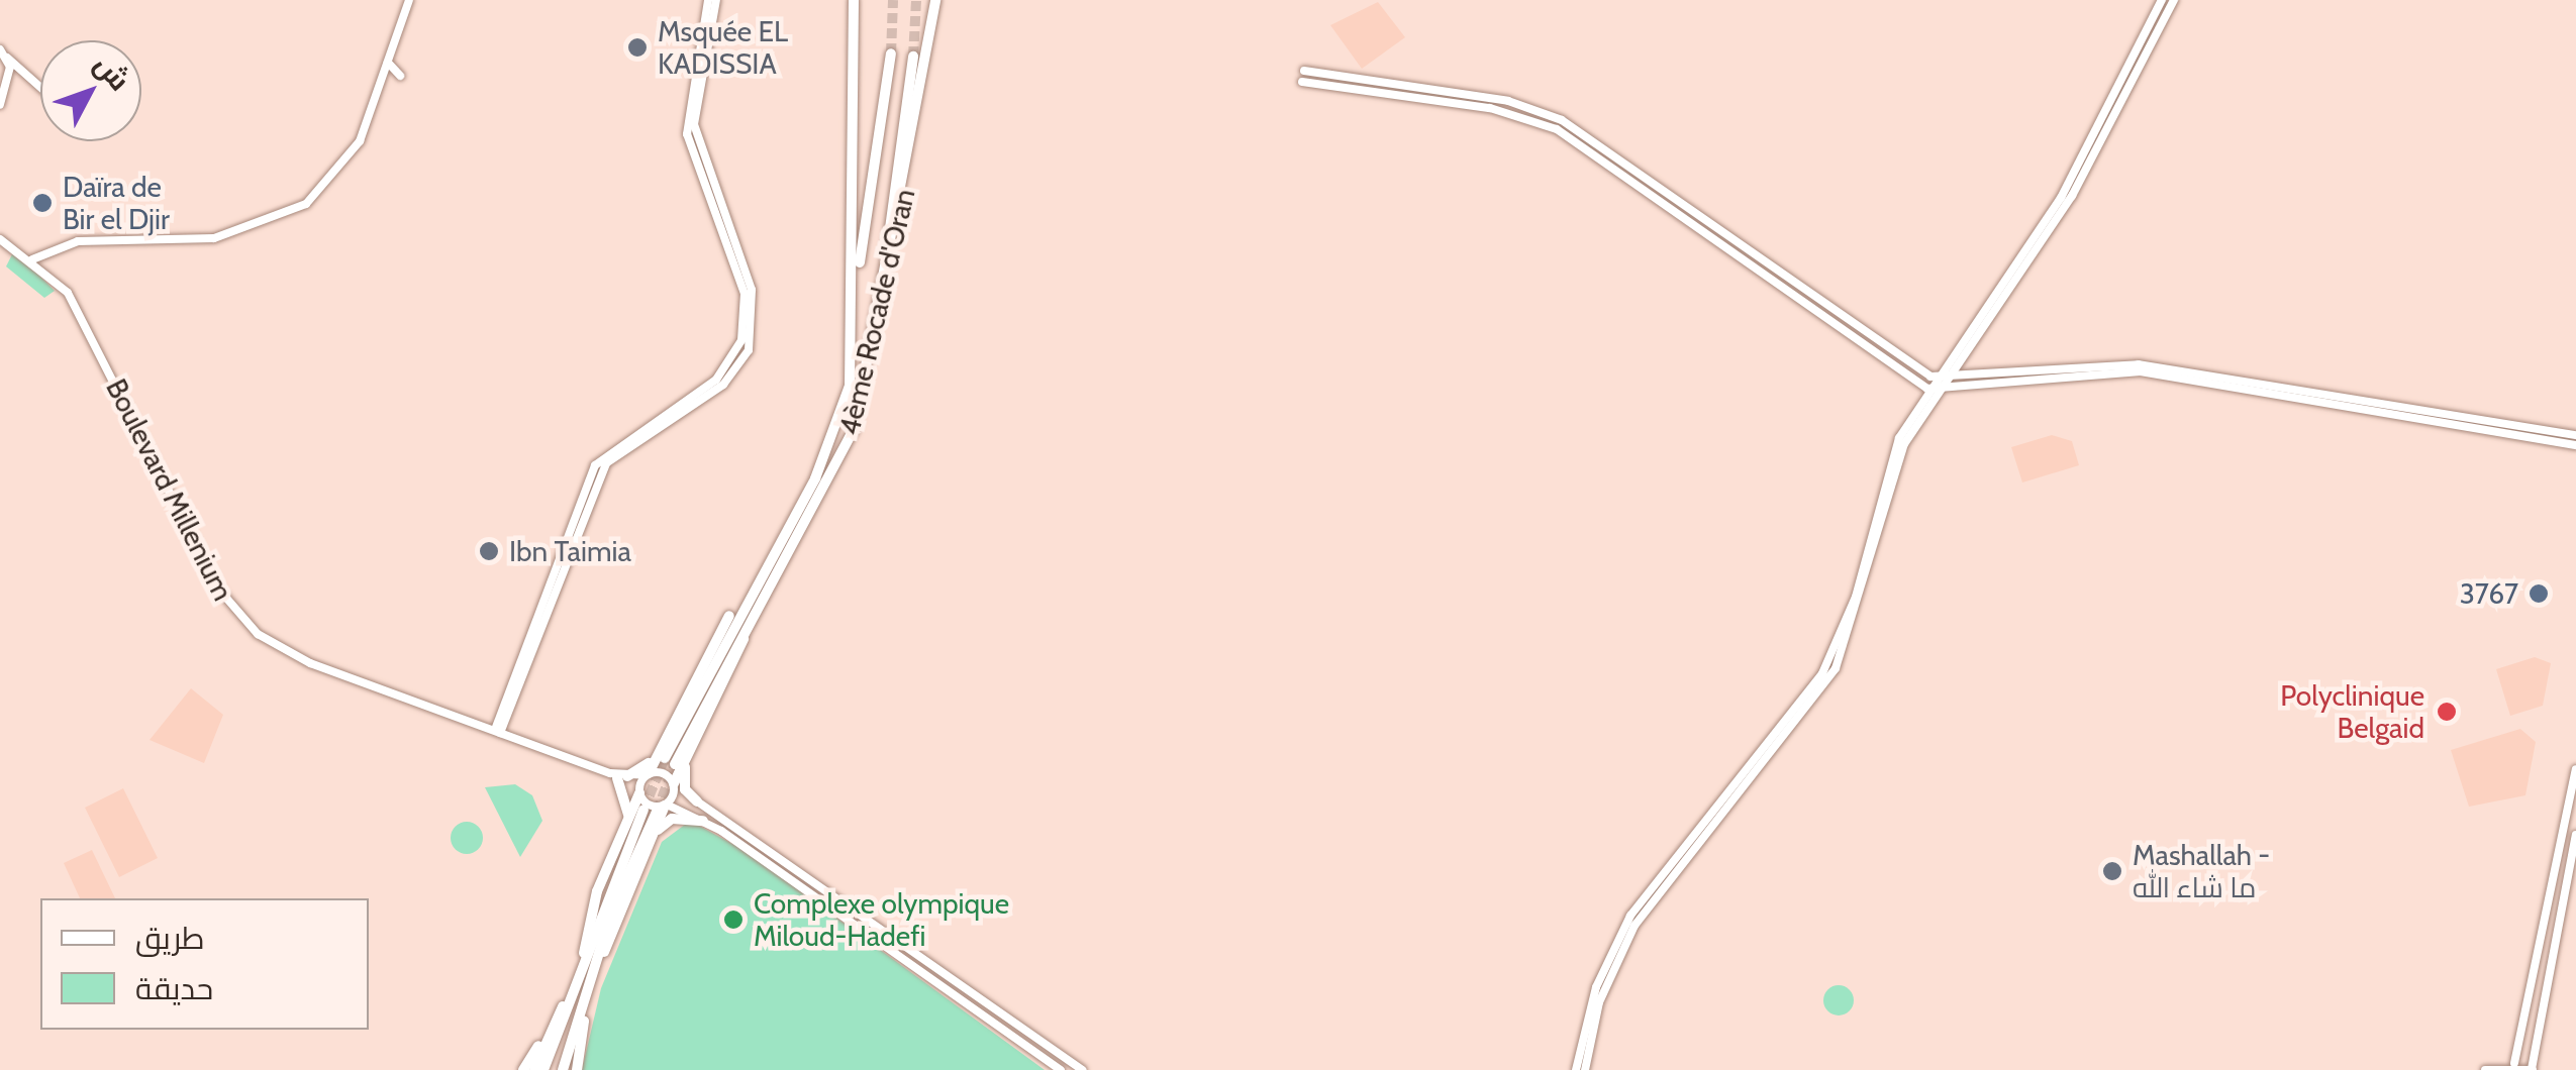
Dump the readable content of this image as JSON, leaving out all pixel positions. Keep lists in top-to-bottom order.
{
  "streets": {
    "highway": ["4ème Rocade d'Oran"],
    "main road": ["Boulevard Millenium"]
  },
  "places": [
    "Msquée EL KADISSIA",
    "Daïra de Bir el Djir",
    "Ibn Taimia",
    "3767",
    "Polyclinique Belgaid",
    "Mashallah - ما شاء الله",
    "Complexe olympique Miloud-Hadefi"
  ],
  "legend": ["طريق", "حديقة"],
  "north": "top right"
}
